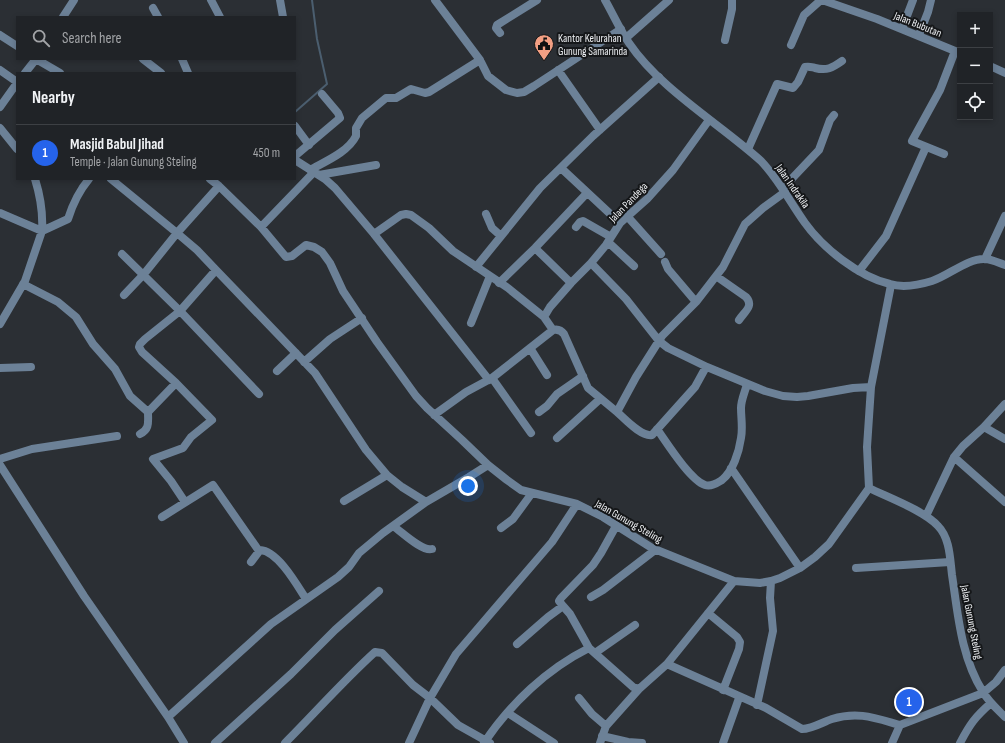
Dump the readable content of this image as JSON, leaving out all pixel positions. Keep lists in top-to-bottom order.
{
  "streets": {
    "street": [
      "Jalan Bubutan",
      "Jalan Indrakila",
      "Jalan Pandega",
      "Jalan Gunung Steling"
    ]
  },
  "crossings": [
    ["Jalan Indrakila", "Jalan Pandega"]
  ],
  "places": {
    "public building": ["Kantor Kelurahan Gunung Samarinda"]
  },
  "page": {
    "map_buttons": ["+", "−"],
    "search": "Search here",
    "heading": "Nearby",
    "list": [
      {
        "mark": "1",
        "name": "Masjid Babul Jihad",
        "note": "Temple · Jalan Gunung Steling",
        "value": "450 m"
      }
    ],
    "pins": "1"
  }
}
